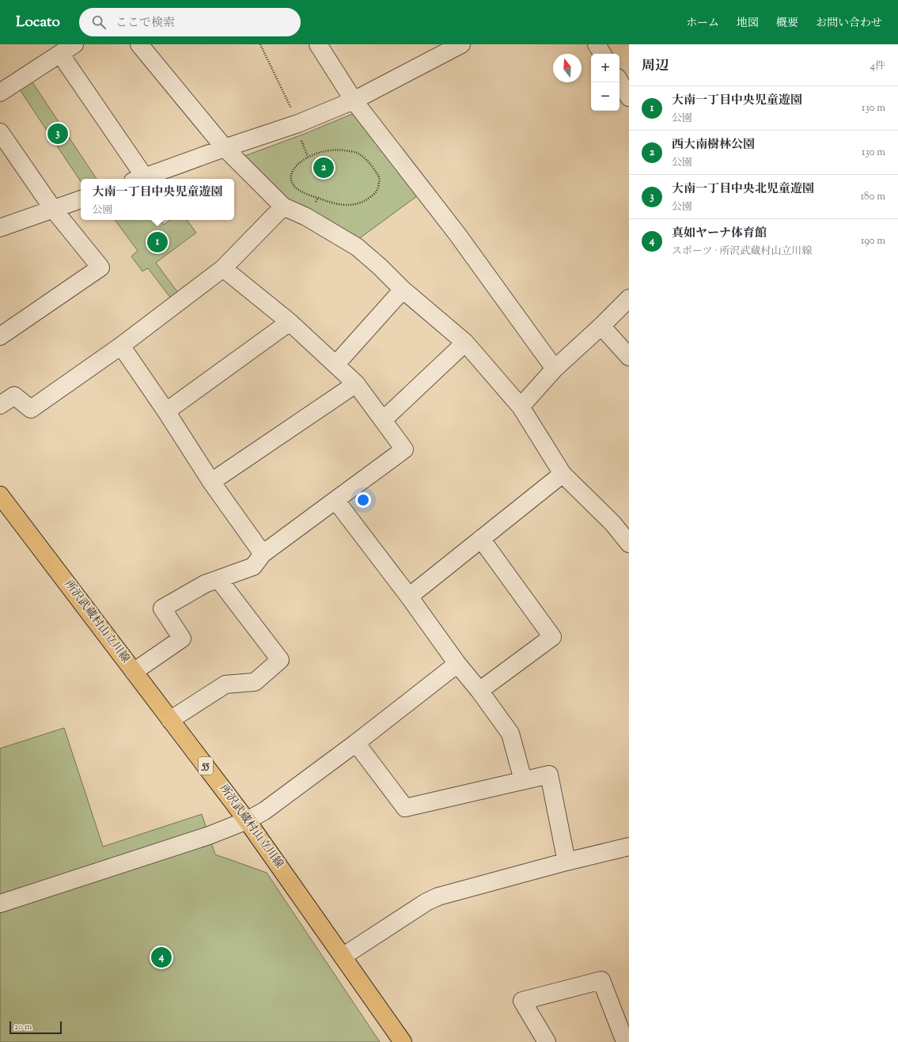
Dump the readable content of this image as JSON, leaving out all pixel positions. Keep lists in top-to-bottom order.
{
  "streets": {
    "main road": ["所沢武蔵村山立川線", "55"]
  },
  "scale_bar": "20 m",
  "north": "top",
  "page": {
    "header": "Locato",
    "search": "ここで検索",
    "nav": [
      "ホーム",
      "地図",
      "概要",
      "お問い合わせ"
    ],
    "heading": ["周辺", "4件"],
    "map_buttons": ["+", "−"],
    "list": [
      {
        "mark": "1",
        "name": "大南一丁目中央児童遊園",
        "note": "公園",
        "value": "130 m"
      },
      {
        "mark": "2",
        "name": "西大南樹林公園",
        "note": "公園",
        "value": "130 m"
      },
      {
        "mark": "3",
        "name": "大南一丁目中央北児童遊園",
        "note": "公園",
        "value": "180 m"
      },
      {
        "mark": "4",
        "name": "真如ヤーナ体育館",
        "note": "スポーツ · 所沢武蔵村山立川線",
        "value": "190 m"
      }
    ],
    "pins": [
      "3",
      "2",
      "1",
      "4"
    ],
    "popup": ["大南一丁目中央児童遊園", "公園"],
    "scale": "20 m"
  }
}
